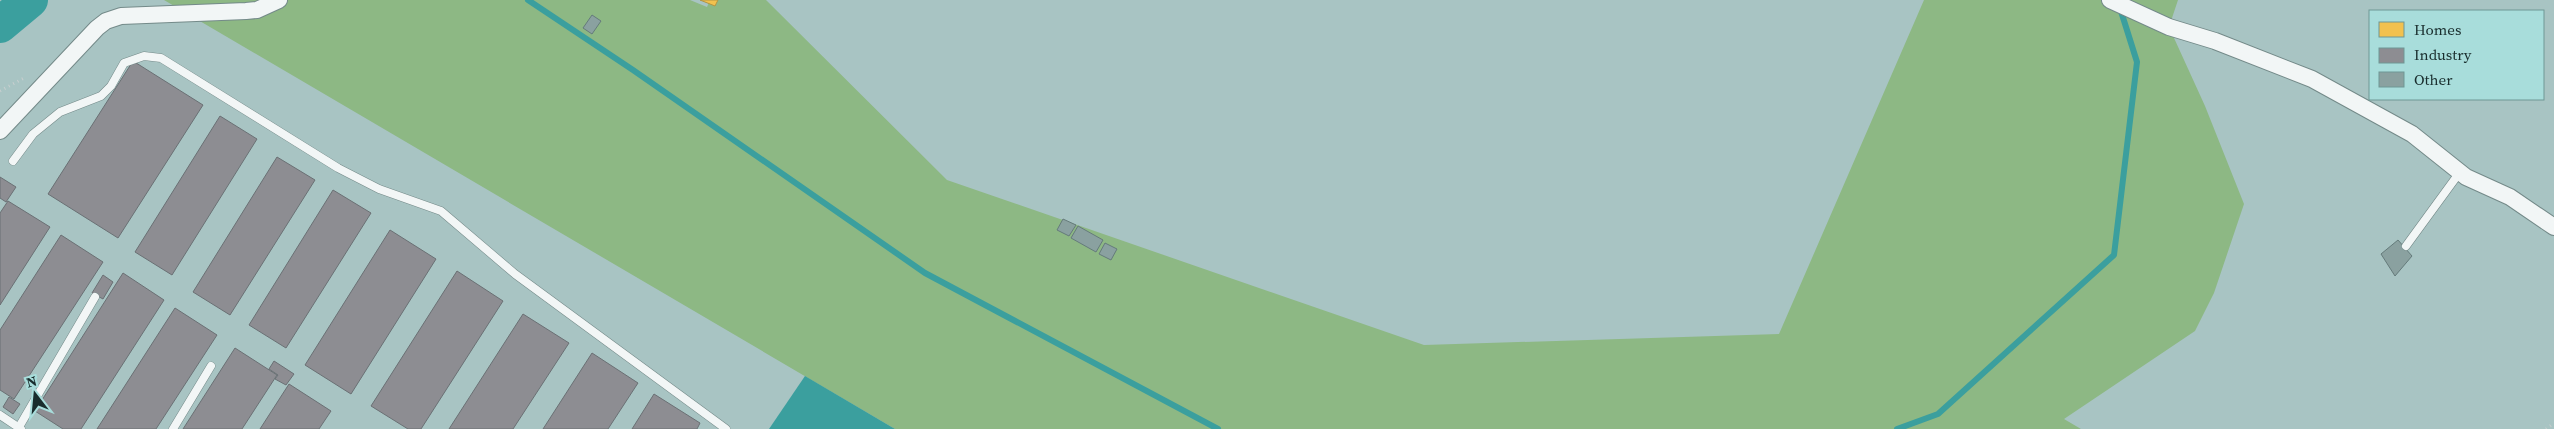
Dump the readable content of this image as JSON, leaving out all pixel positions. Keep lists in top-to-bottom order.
{
  "legend": ["Homes", "Industry", "Other"],
  "north": "top"
}
